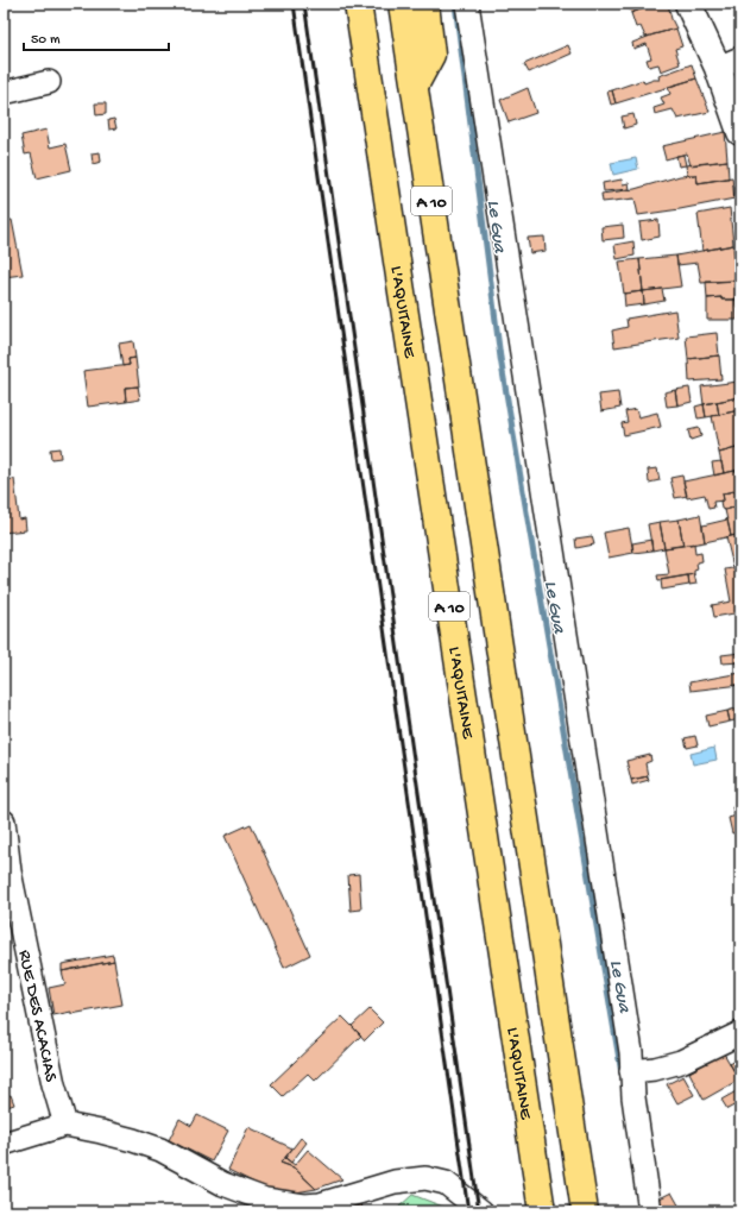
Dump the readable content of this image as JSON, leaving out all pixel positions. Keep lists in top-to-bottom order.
{
  "streets": {
    "highway": ["A 10", "L'AQUITAINE"],
    "street": ["RUE DES ACACIAS"]
  },
  "water": ["Le Gua"],
  "scale_bar": "50 m"
}
